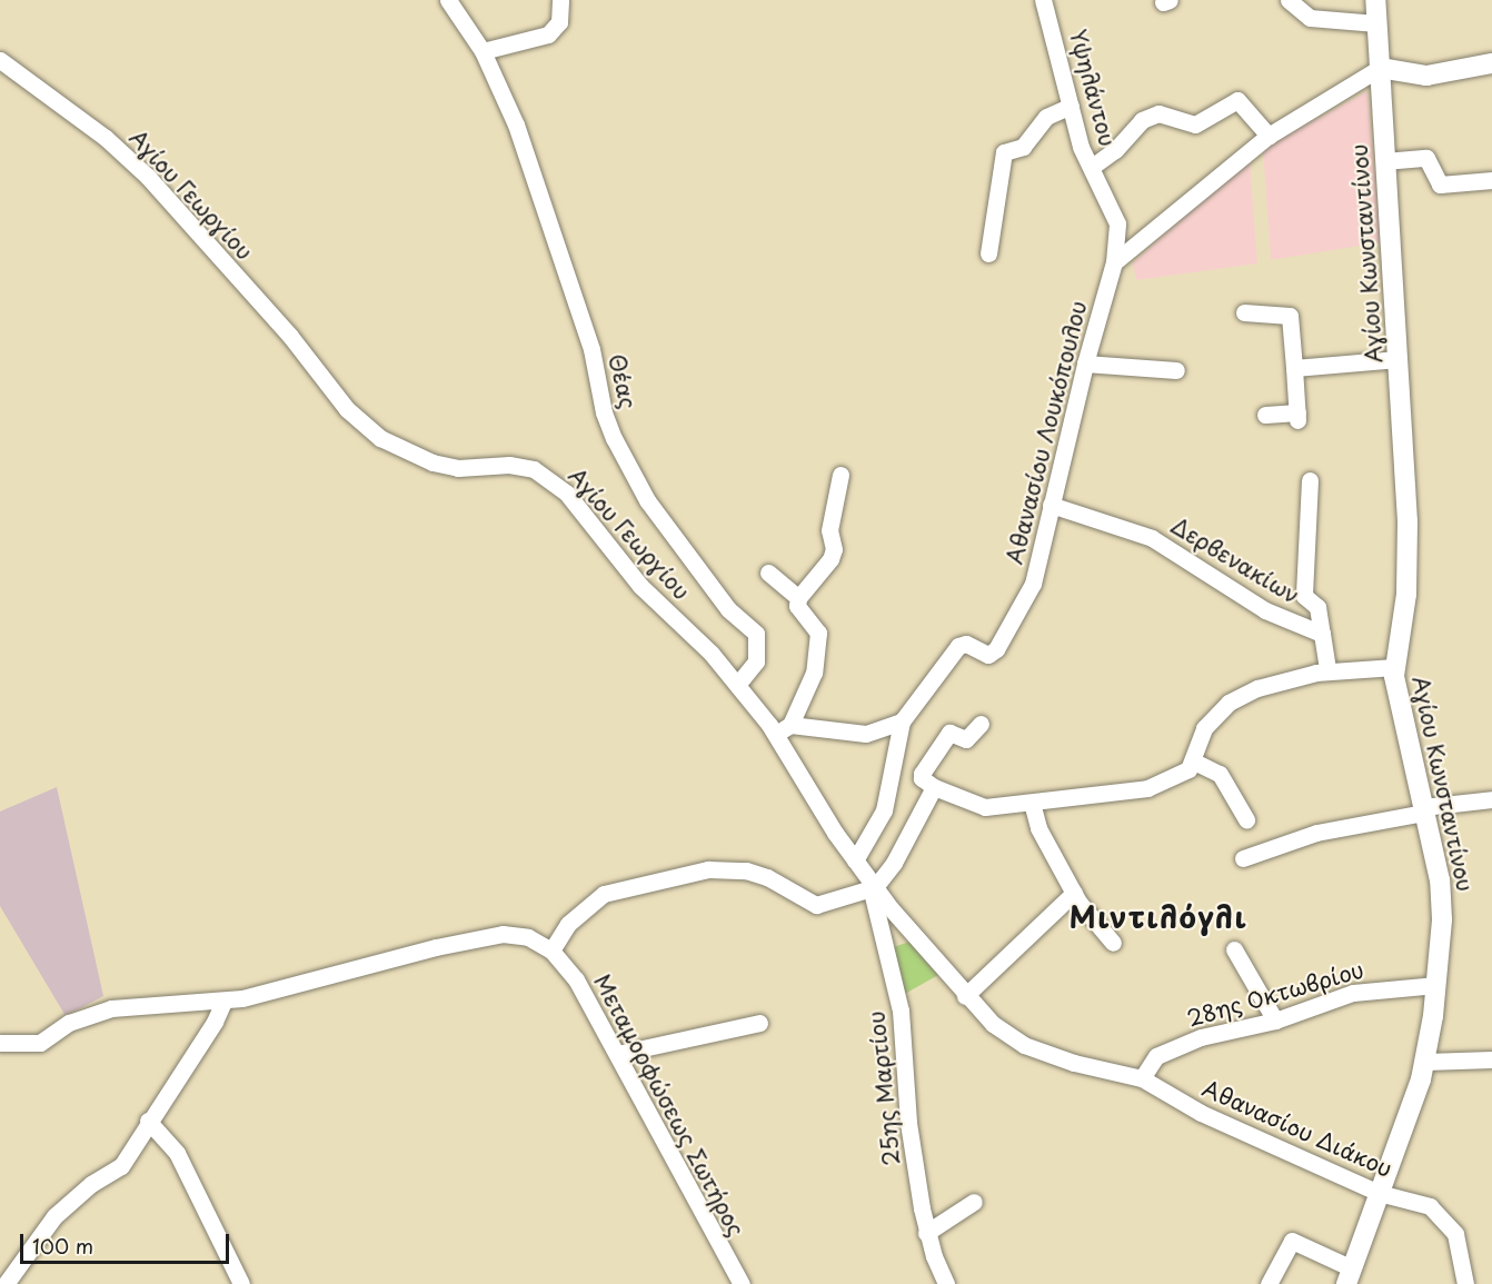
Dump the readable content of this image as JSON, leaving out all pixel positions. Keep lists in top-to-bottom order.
{
  "streets": {
    "main road": ["Αγίου Κωνσταντίνου"],
    "street": [
      "Υψηλάντου",
      "Αγίου Γεωργίου",
      "Θέας",
      "Αθανασίου Λουκόπουλου",
      "Δερβενακίων",
      "28ης Οκτωβρίου",
      "25ης Μαρτίου",
      "Μεταμορφώσεως Σωτήρος",
      "Αθανασίου Διάκου"
    ]
  },
  "crossings": [
    ["Υψηλάντου", "Αθανασίου Λουκόπουλου"],
    ["Αγίου Γεωργίου", "Θέας"],
    ["Αγίου Γεωργίου", "Αθανασίου Λουκόπουλου"],
    ["Αγίου Γεωργίου", "28ης Οκτωβρίου"],
    ["Αγίου Γεωργίου", "25ης Μαρτίου"],
    ["Αγίου Γεωργίου", "Αθανασίου Διάκου"],
    ["Αγίου Κωνσταντίνου", "28ης Οκτωβρίου"],
    ["Αγίου Κωνσταντίνου", "Αθανασίου Διάκου"],
    ["Αθανασίου Λουκόπουλου", "Δερβενακίων"],
    ["28ης Οκτωβρίου", "Αθανασίου Διάκου"]
  ],
  "districts": ["Μιντιλόγλι"],
  "scale_bar": "100 m"
}
